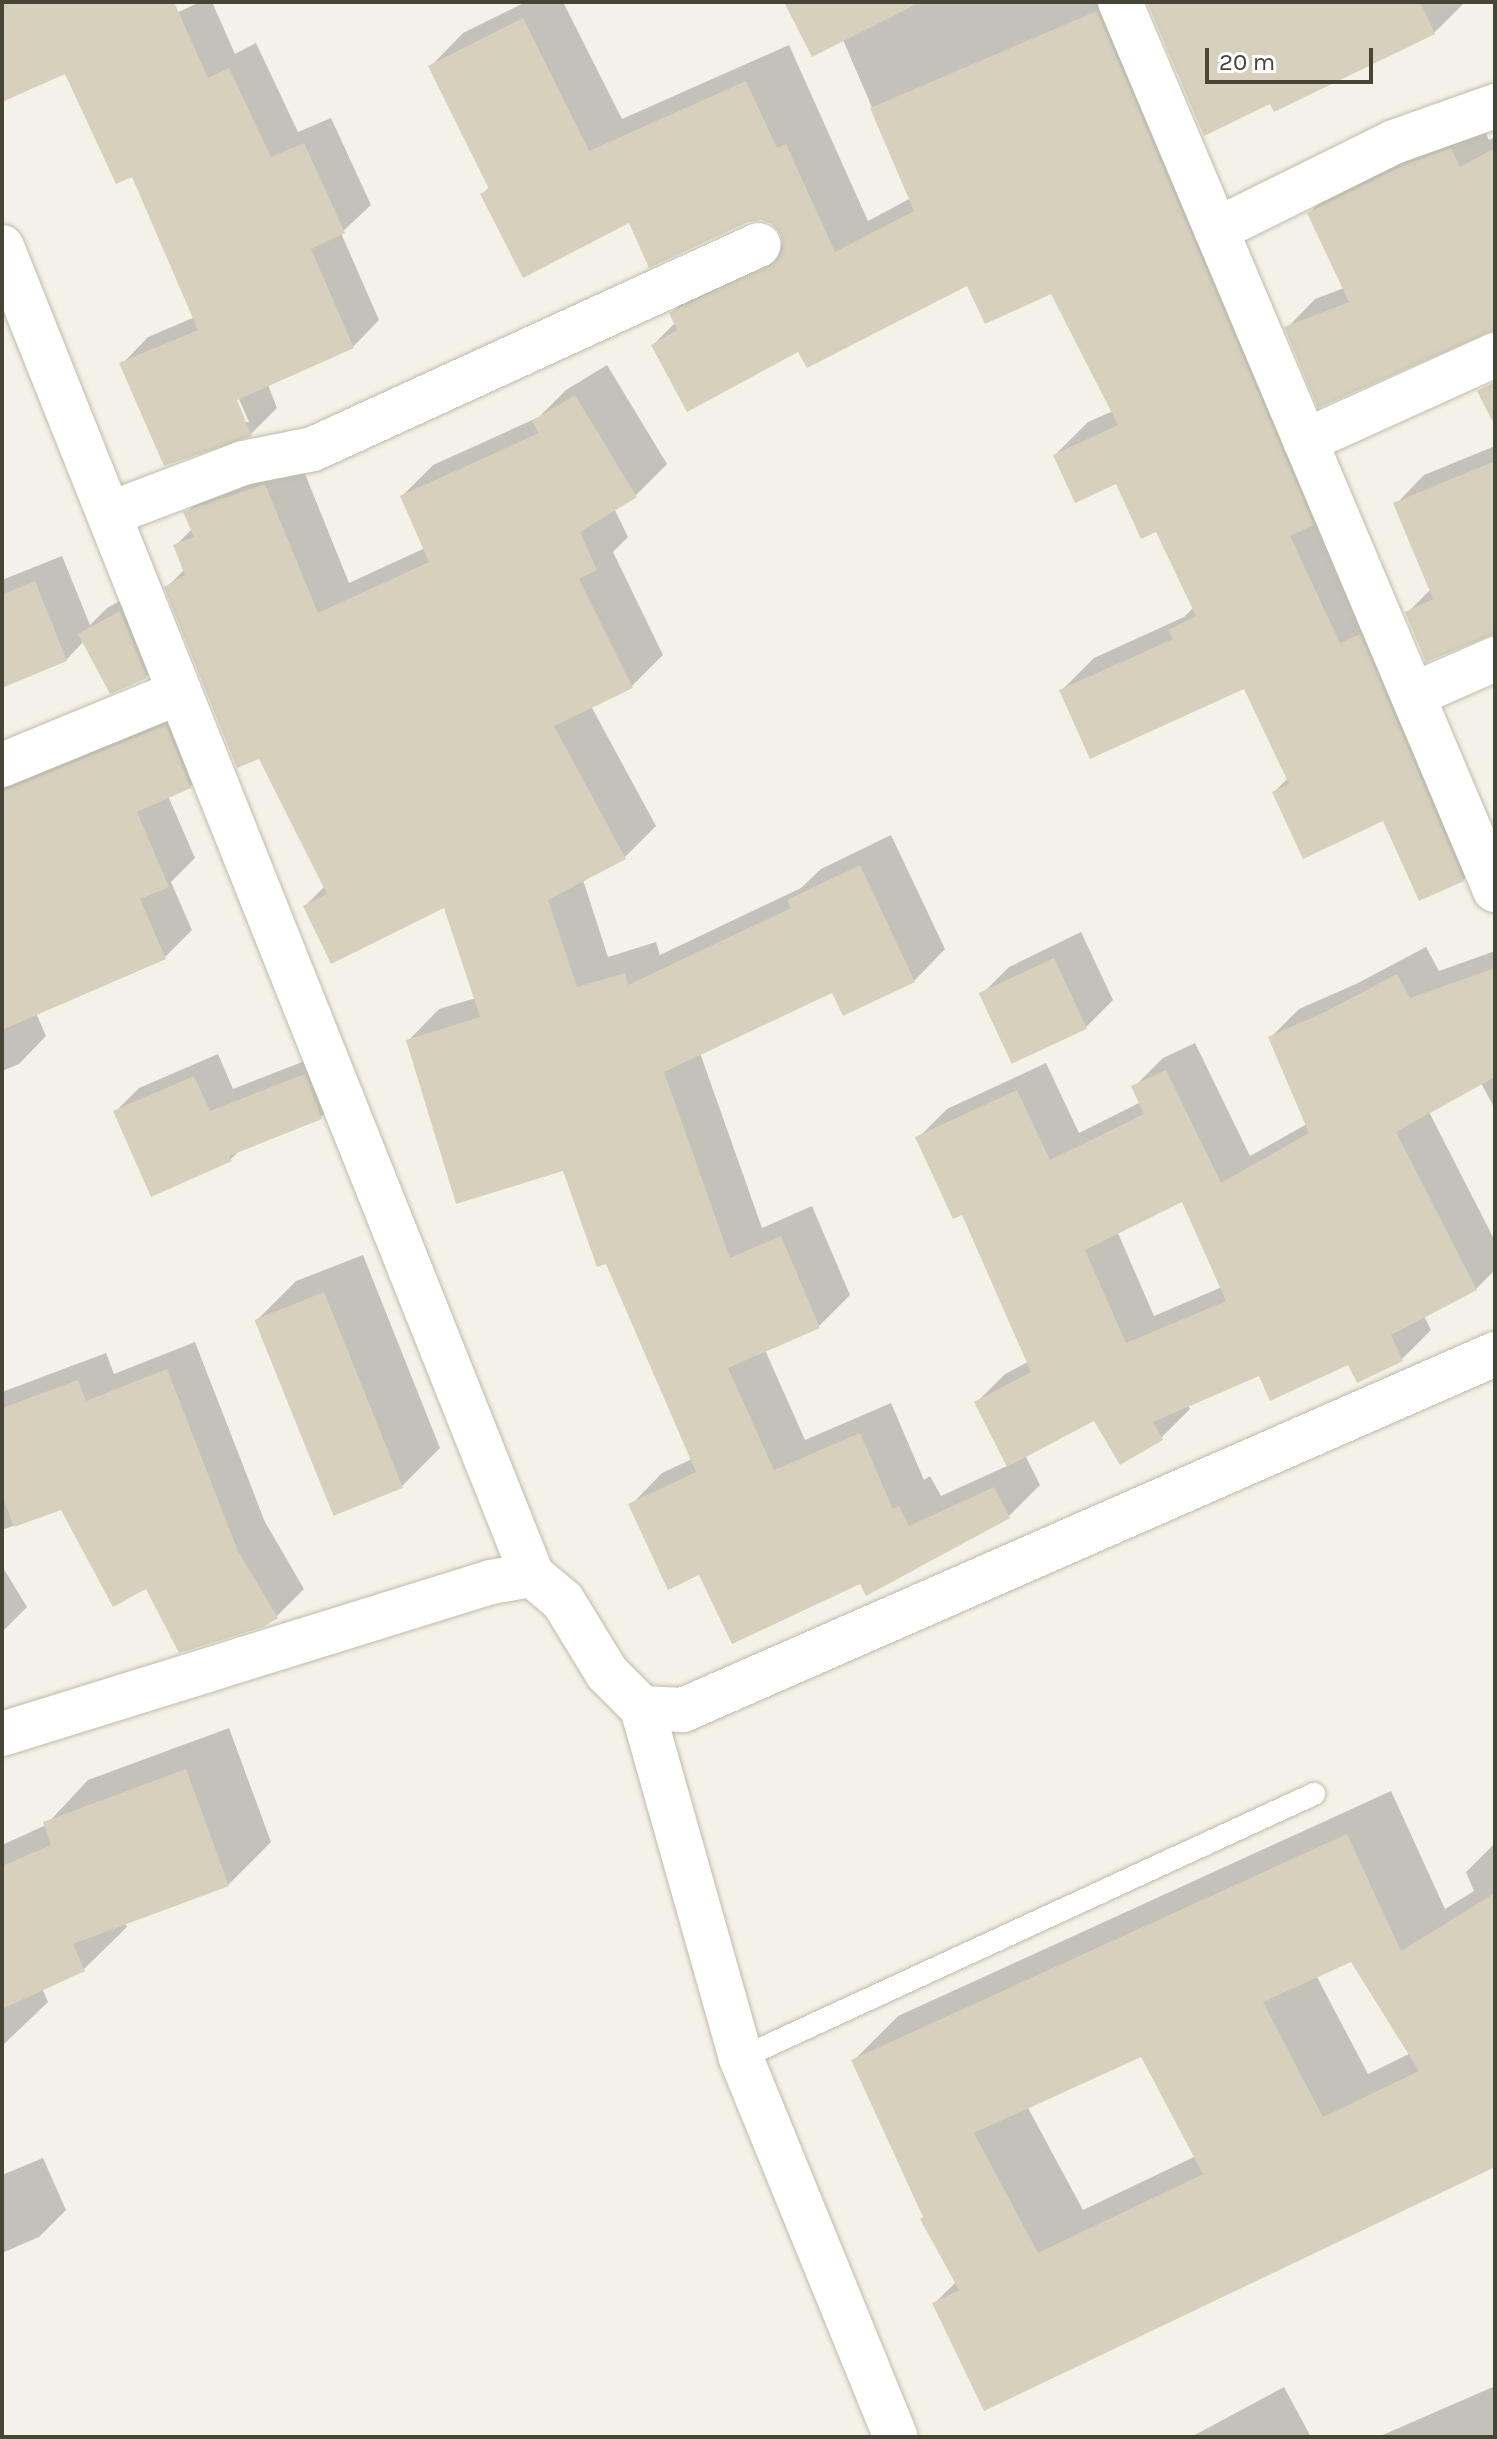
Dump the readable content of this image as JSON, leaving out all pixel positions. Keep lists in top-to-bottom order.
{
  "scale_bar": "20 m"
}
